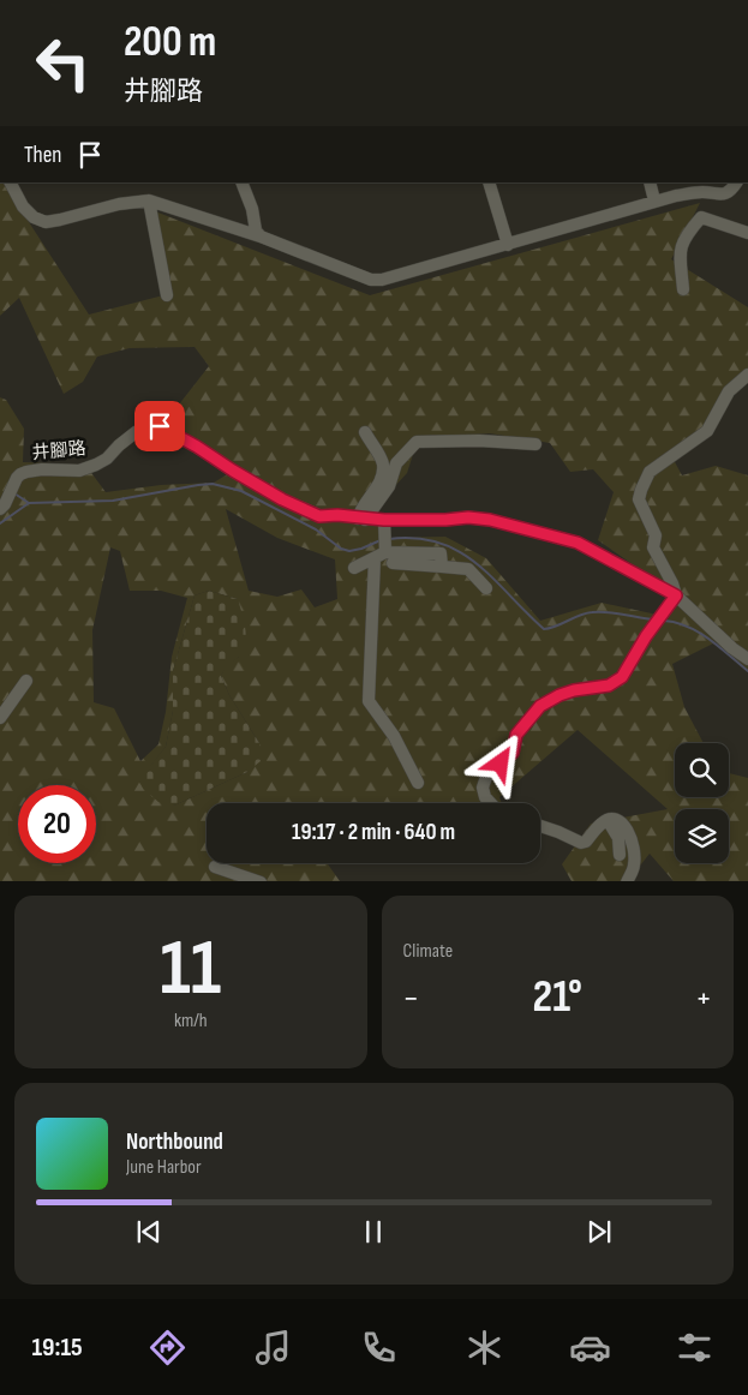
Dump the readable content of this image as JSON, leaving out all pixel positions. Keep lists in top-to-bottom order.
{
  "streets": {
    "lane": ["井腳路"]
  },
  "page": {
    "turn": ["200 m", "井腳路"],
    "then": "Then",
    "limit": "20",
    "trip": "19:17 · 2 min · 640 m",
    "tile": [
      ["11", "km/h"],
      "Climate"
    ],
    "heat": ["−", "21°", "+"],
    "song": ["Northbound", "June Harbor"],
    "tabs": "19:15"
  }
}
